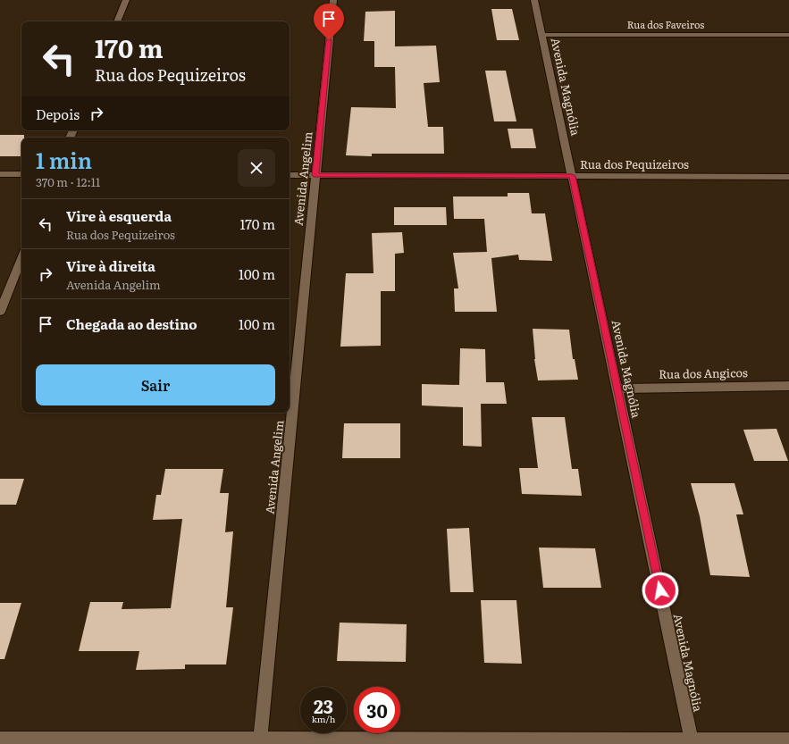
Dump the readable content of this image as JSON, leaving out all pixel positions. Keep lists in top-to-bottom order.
{
  "streets": {
    "street": [
      "Rua dos Faveiros",
      "Avenida Magnólia",
      "Rua dos Pequizeiros",
      "Avenida Angelim",
      "Rua dos Angicos"
    ]
  },
  "crossings": [
    ["Rua dos Faveiros", "Avenida Magnólia"],
    ["Avenida Magnólia", "Rua dos Pequizeiros"],
    ["Avenida Magnólia", "Rua dos Angicos"],
    ["Rua dos Pequizeiros", "Avenida Angelim"]
  ],
  "page": {
    "turn": ["170 m", "Rua dos Pequizeiros"],
    "then": "Depois",
    "heading": ["1 min", "370 m · 12:11"],
    "list": [
      {
        "name": "Vire à esquerda",
        "note": "Rua dos Pequizeiros",
        "value": "170 m"
      },
      {
        "name": "Vire à direita",
        "note": "Avenida Angelim",
        "value": "100 m"
      },
      {
        "name": "Chegada ao destino",
        "value": "100 m"
      }
    ],
    "buttons": "Sair",
    "speed": "23 km/h",
    "limit": "30"
  }
}
